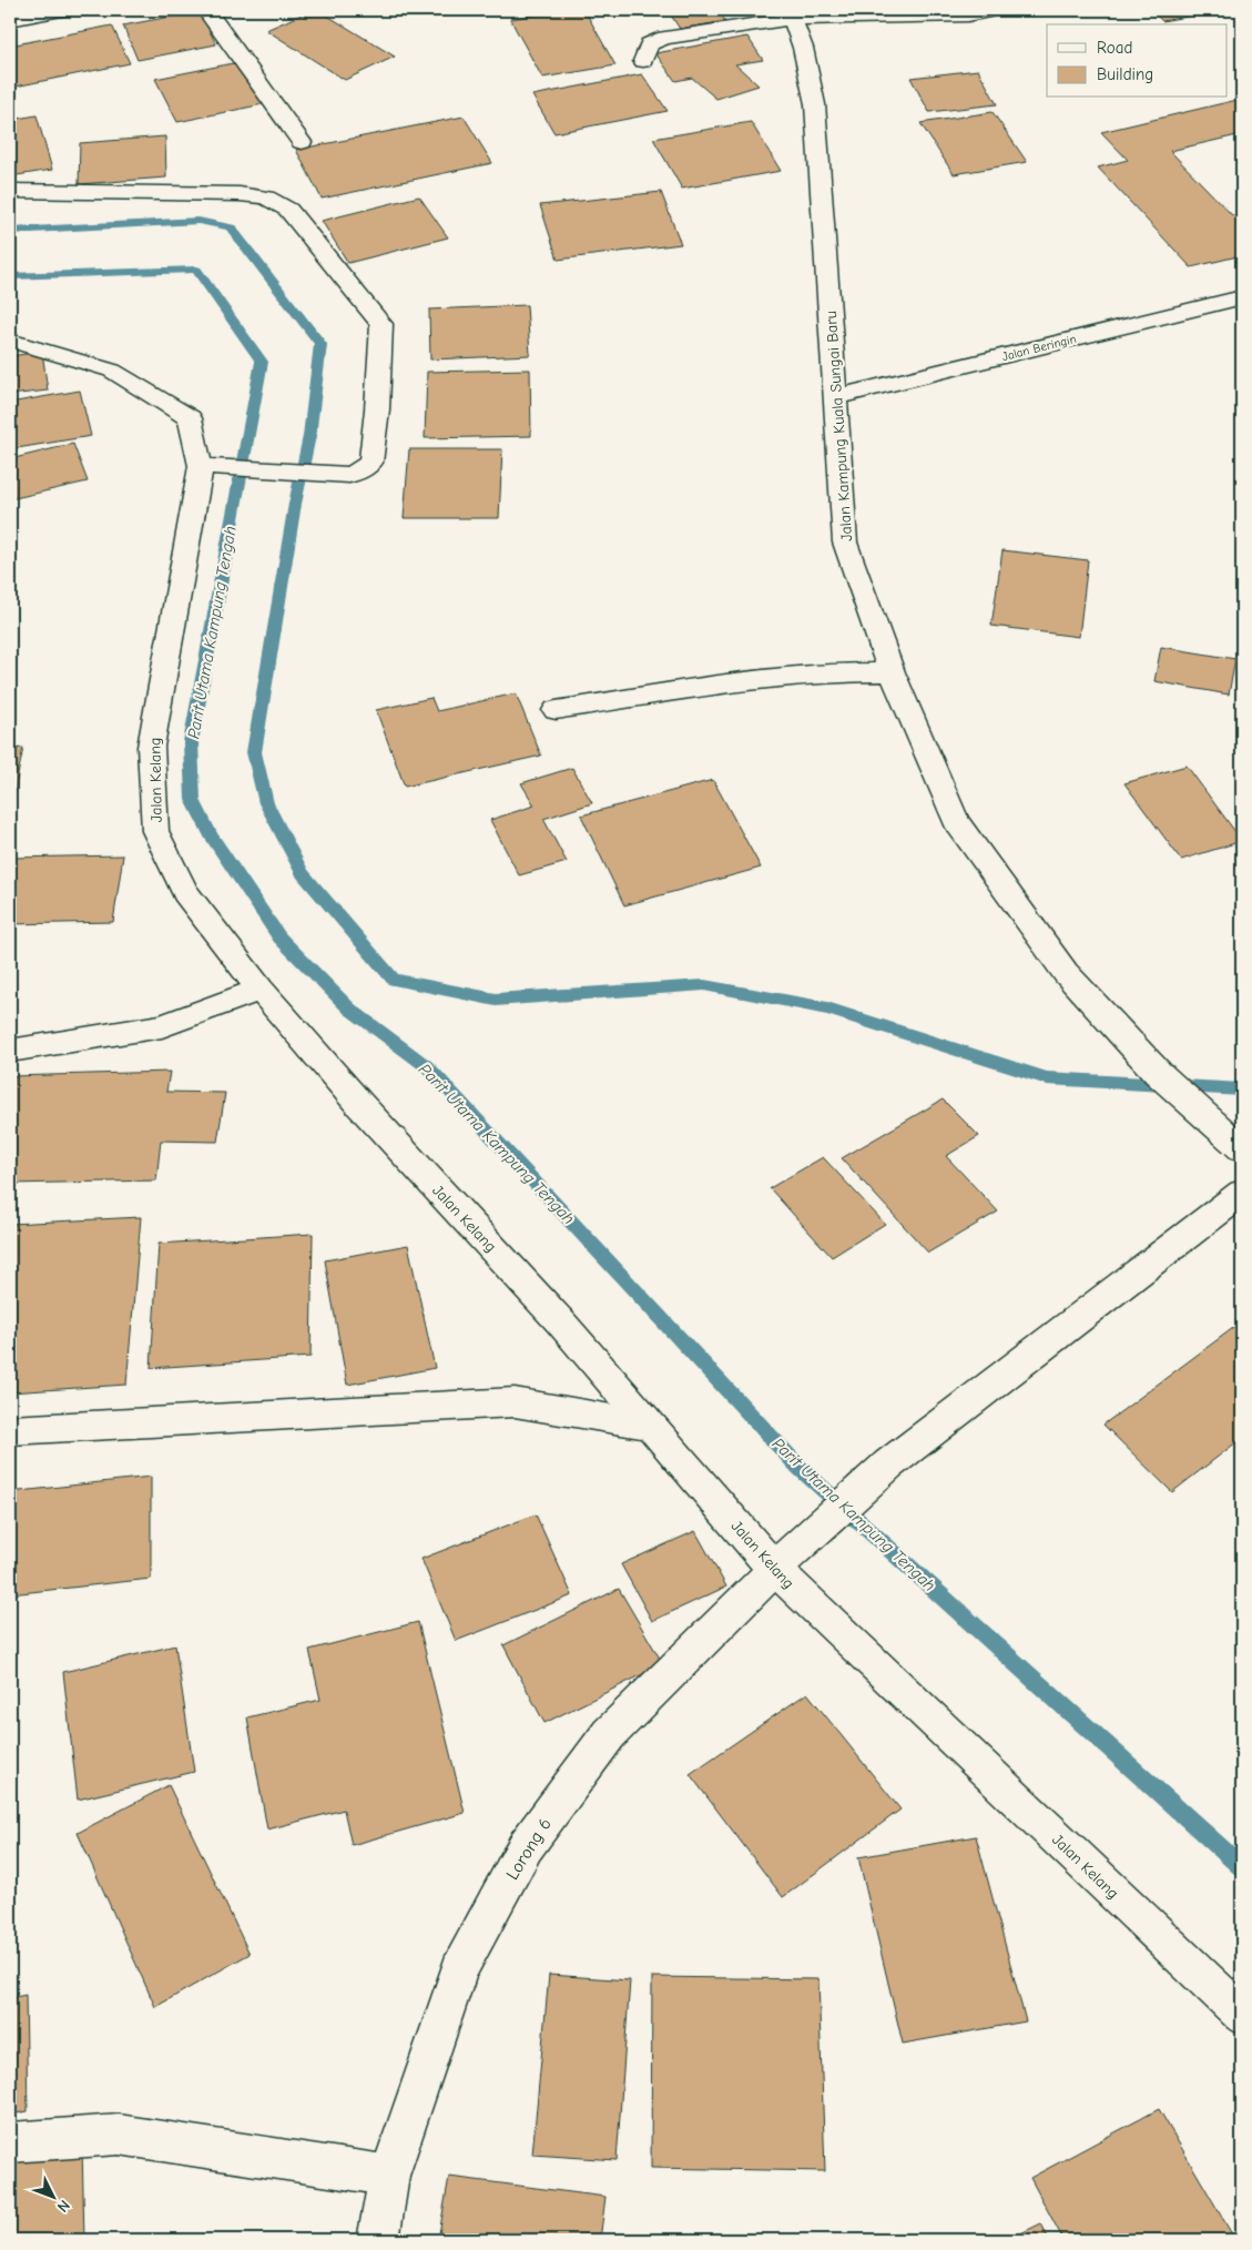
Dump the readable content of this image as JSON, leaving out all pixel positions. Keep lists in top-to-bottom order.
{
  "streets": {
    "street": [
      "Jalan Beringin",
      "Jalan Kampung Kuala Sungai Baru",
      "Jalan Kelang",
      "Lorong 6"
    ]
  },
  "crossings": [
    ["Jalan Beringin", "Jalan Kampung Kuala Sungai Baru"],
    ["Jalan Kelang", "Lorong 6"]
  ],
  "water": ["Parit Utama Kampung Tengah"],
  "legend": ["Road", "Building"],
  "north": "bottom right"
}
